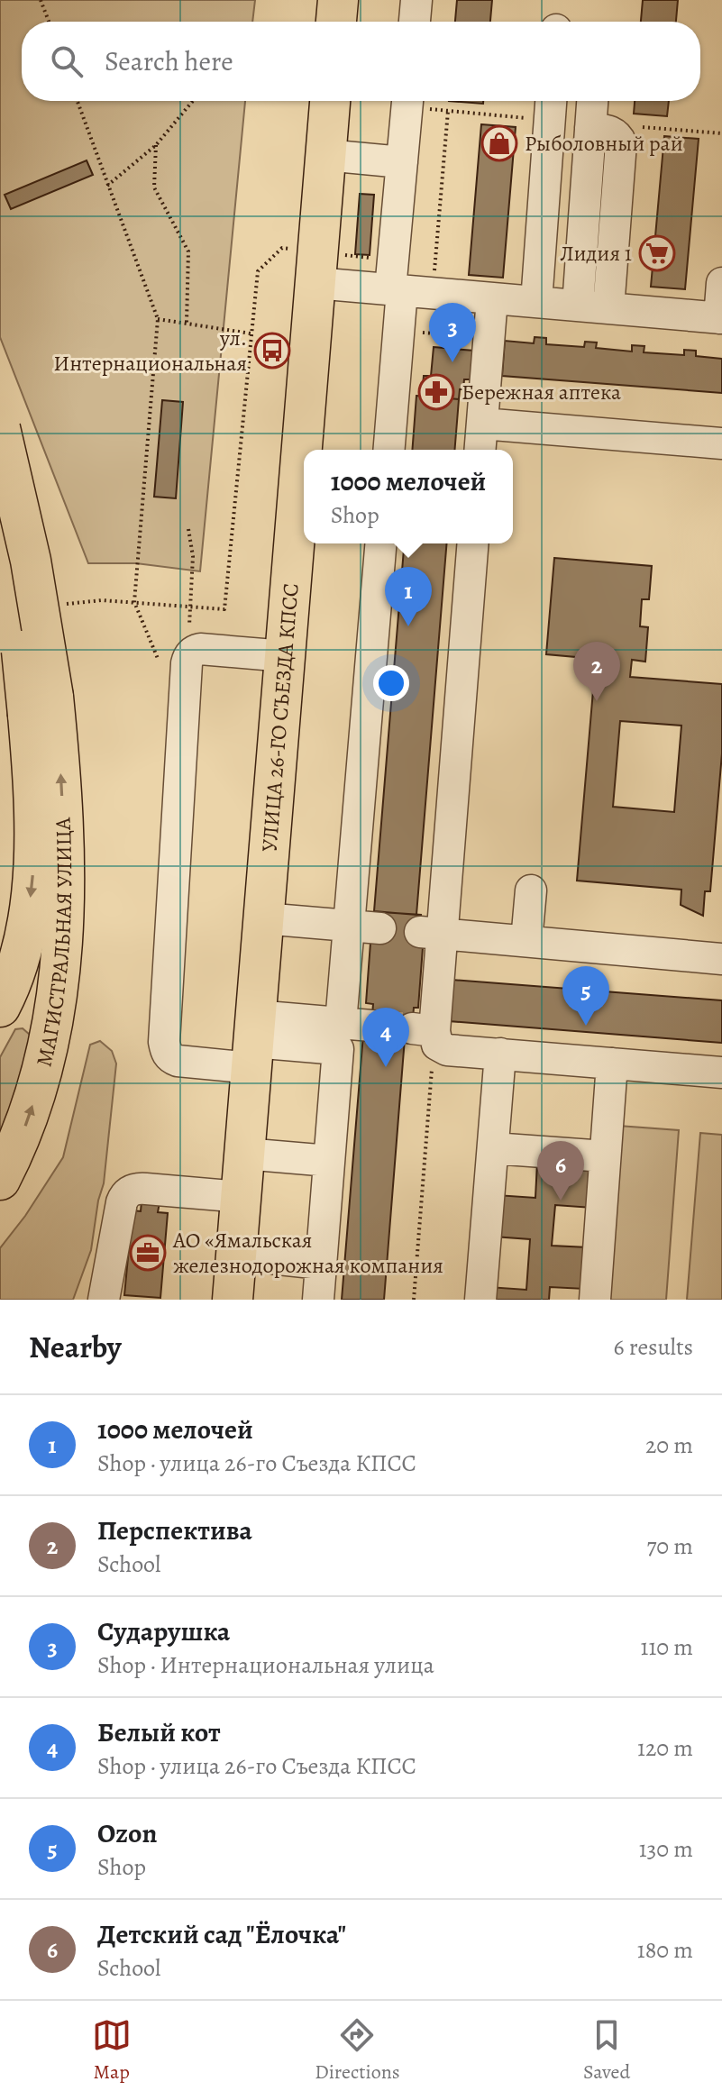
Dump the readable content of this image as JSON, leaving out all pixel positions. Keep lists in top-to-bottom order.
{
  "streets": {
    "main road": ["УЛИЦА 26-ГО СЪЕЗДА КПСС", "МАГИСТРАЛЬНАЯ УЛИЦА"]
  },
  "places": {
    "shop": ["Рыболовный рай"],
    "supermarket": ["Лидия 1"],
    "bus stop": ["ул. Интернациональная"],
    "pharmacy": ["Бережная аптека"],
    "office": ["АО «Ямальская железнодорожная компания"]
  },
  "page": {
    "search": "Search here",
    "pins": [
      "3",
      "1",
      "2",
      "5",
      "4",
      "6"
    ],
    "popup": ["1000 мелочей", "Shop"],
    "heading": ["Nearby", "6 results"],
    "list": [
      {
        "mark": "1",
        "name": "1000 мелочей",
        "note": "Shop · улица 26-го Съезда КПСС",
        "value": "20 m"
      },
      {
        "mark": "2",
        "name": "Перспектива",
        "note": "School",
        "value": "70 m"
      },
      {
        "mark": "3",
        "name": "Сударушка",
        "note": "Shop · Интернациональная улица",
        "value": "110 m"
      },
      {
        "mark": "4",
        "name": "Белый кот",
        "note": "Shop · улица 26-го Съезда КПСС",
        "value": "120 m"
      },
      {
        "mark": "5",
        "name": "Ozon",
        "note": "Shop",
        "value": "130 m"
      },
      {
        "mark": "6",
        "name": "Детский сад \"Ёлочка\"",
        "note": "School",
        "value": "180 m"
      }
    ],
    "nav": ["Map", "Directions", "Saved"]
  }
}
